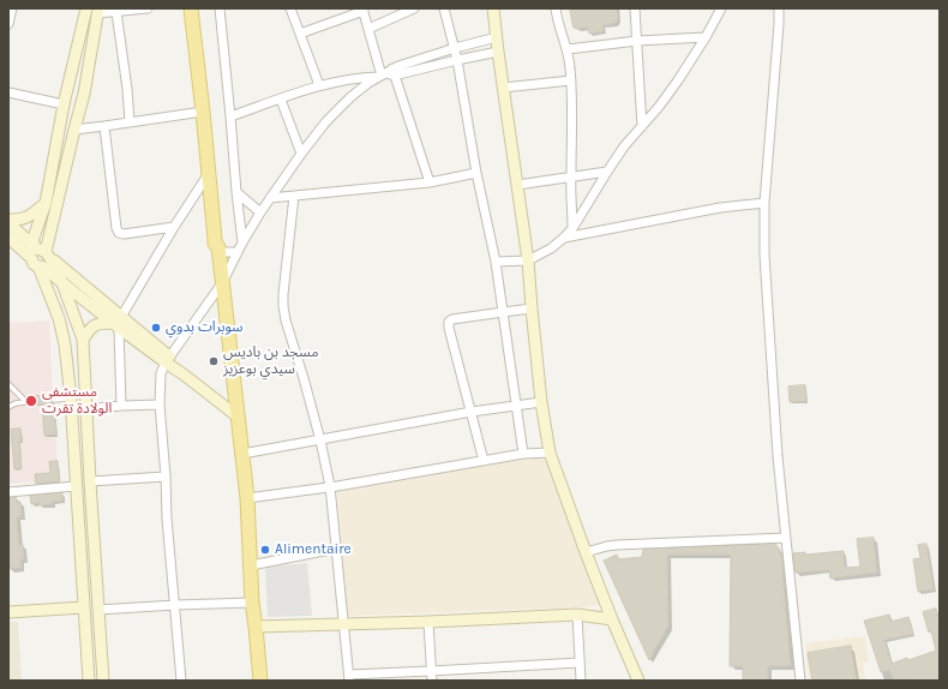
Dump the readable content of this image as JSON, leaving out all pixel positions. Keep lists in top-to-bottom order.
{
  "places": [
    "سوبرات بدوي",
    "مسجد بن باديس سيدي بوعزيز",
    "مستشفى الولادة تقرت",
    "Alimentaire"
  ]
}
